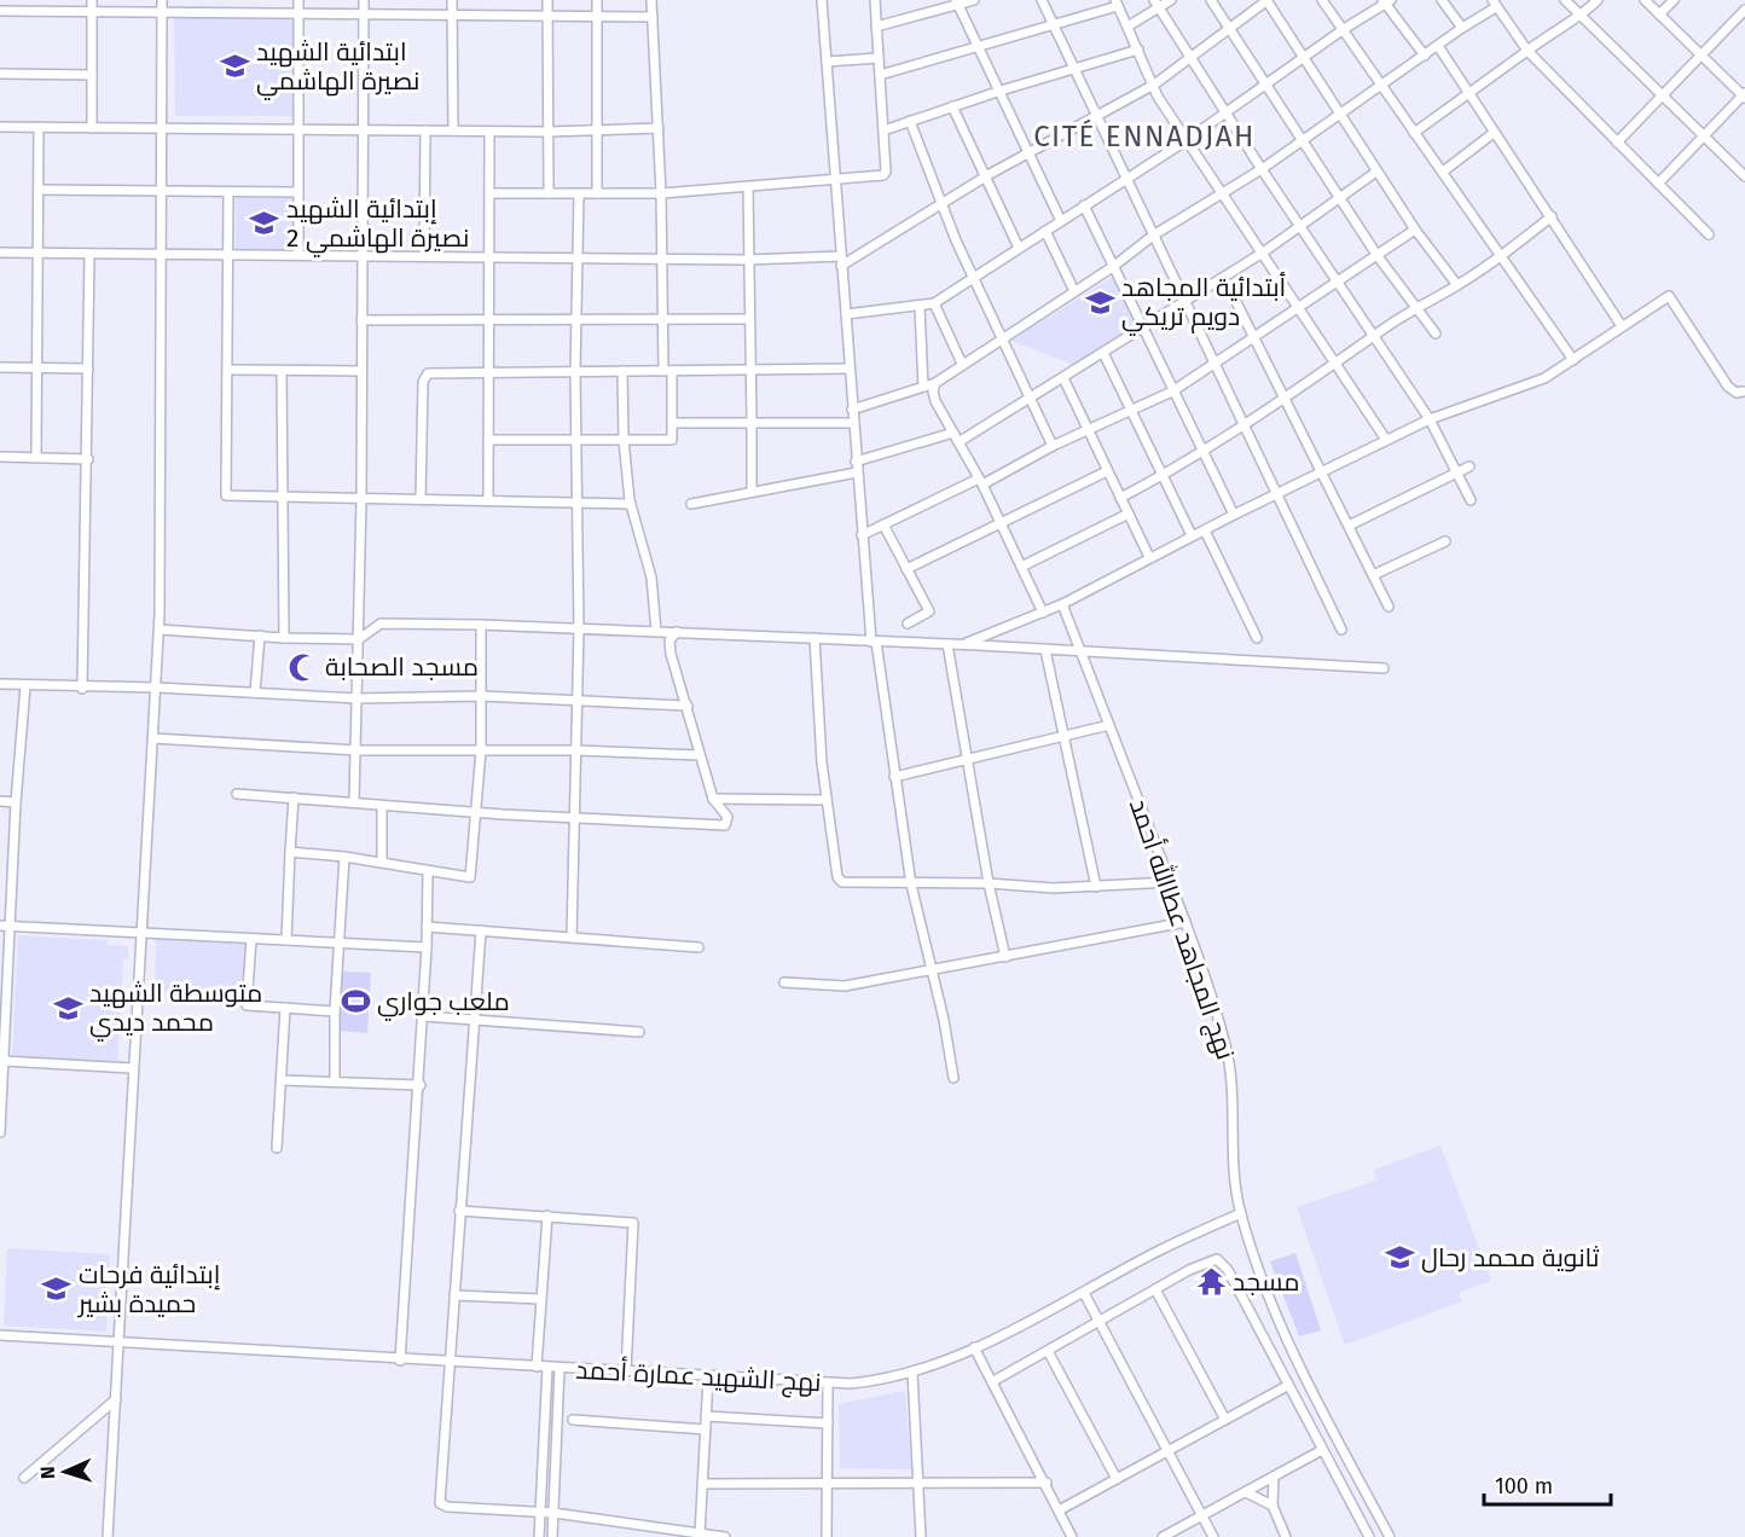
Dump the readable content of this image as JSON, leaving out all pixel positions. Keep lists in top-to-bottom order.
{
  "streets": {
    "street": ["نهج المجاهد عطاالله أحمد", "نهج الشهيد عمارة أحمد"]
  },
  "crossings": [
    ["نهج المجاهد عطاالله أحمد", "نهج الشهيد عمارة أحمد"]
  ],
  "districts": ["CITÉ ENNADJAH"],
  "places": {
    "school or university": [
      "ابتدائية الشهيد نصيرة الهاشمي",
      "إبتدائية الشهيد نصيرة الهاشمي 2",
      "أبتدائية المجاهد دويم تريكي",
      "متوسطة الشهيد محمد ديدي",
      "ثانوية محمد رحال",
      "إبتدائية فرحات حميدة بشير"
    ],
    "mosque": ["مسجد الصحابة"],
    "sports": ["ملعب جواري"],
    "temple": ["مسجد"]
  },
  "scale_bar": "100 m",
  "north": "left"
}
